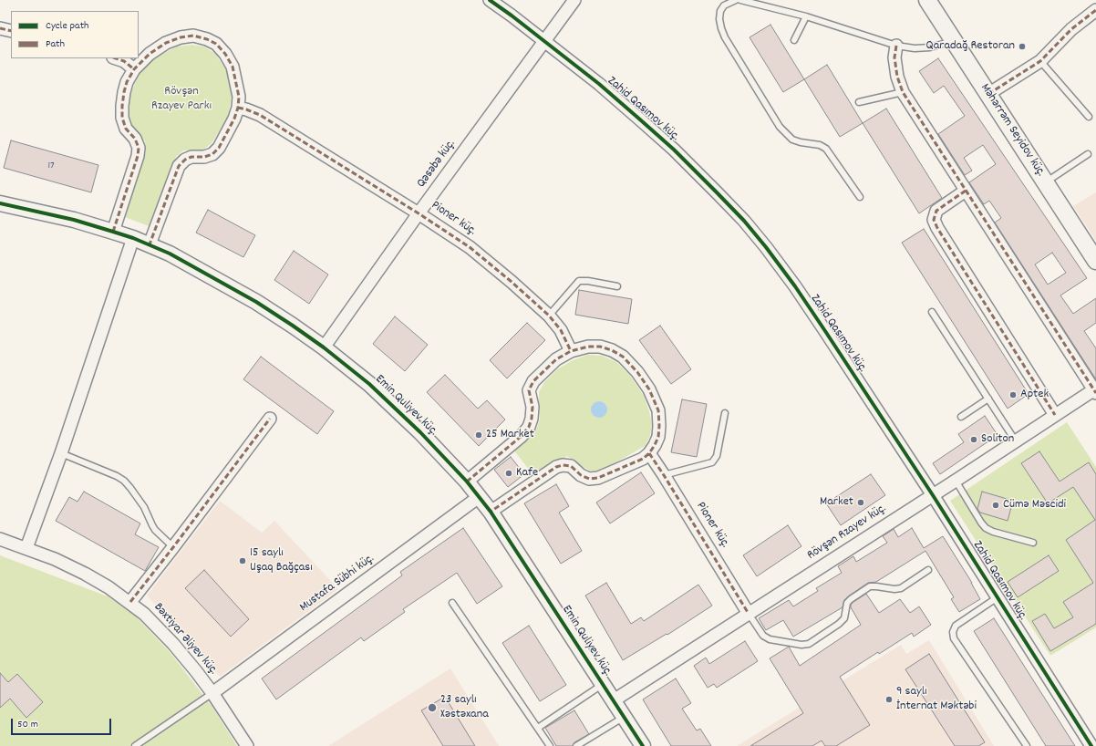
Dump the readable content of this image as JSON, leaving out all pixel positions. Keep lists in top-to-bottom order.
{
  "streets": {
    "main road": ["Məhərrəm Seyidov küç."],
    "street": [
      "Zahid Qasımov küç.",
      "Qəsəbə küç.",
      "Pioner küç.",
      "Emin Quliyev küç.",
      "Rövşən Rzayev küç.",
      "Mustafa Sübhi küç.",
      "Bəxtiyar Əliyev küç."
    ]
  },
  "crossings": [
    ["Zahid Qasımov küç.", "Qəsəbə küç."],
    ["Zahid Qasımov küç.", "Rövşən Rzayev küç."],
    ["Qəsəbə küç.", "Pioner küç."],
    ["Qəsəbə küç.", "Emin Quliyev küç."],
    ["Pioner küç.", "Rövşən Rzayev küç."],
    ["Emin Quliyev küç.", "Rövşən Rzayev küç."],
    ["Emin Quliyev küç.", "Mustafa Sübhi küç."],
    ["Mustafa Sübhi küç.", "Bəxtiyar Əliyev küç."]
  ],
  "parks": ["Rövşən Rzayev Parkı"],
  "places": [
    "Qaradağ Restoran",
    "Aptek",
    "25 Market",
    "Soliton",
    "Kafe",
    "Market",
    "Cümə Məscidi",
    "15 saylı Uşaq Bağçası",
    "9 saylı İnternat Məktəbi",
    "23 saylı Xəstəxana"
  ],
  "house_numbers": ["17"],
  "legend": ["Cycle path", "Path"],
  "scale_bar": "50 m"
}
